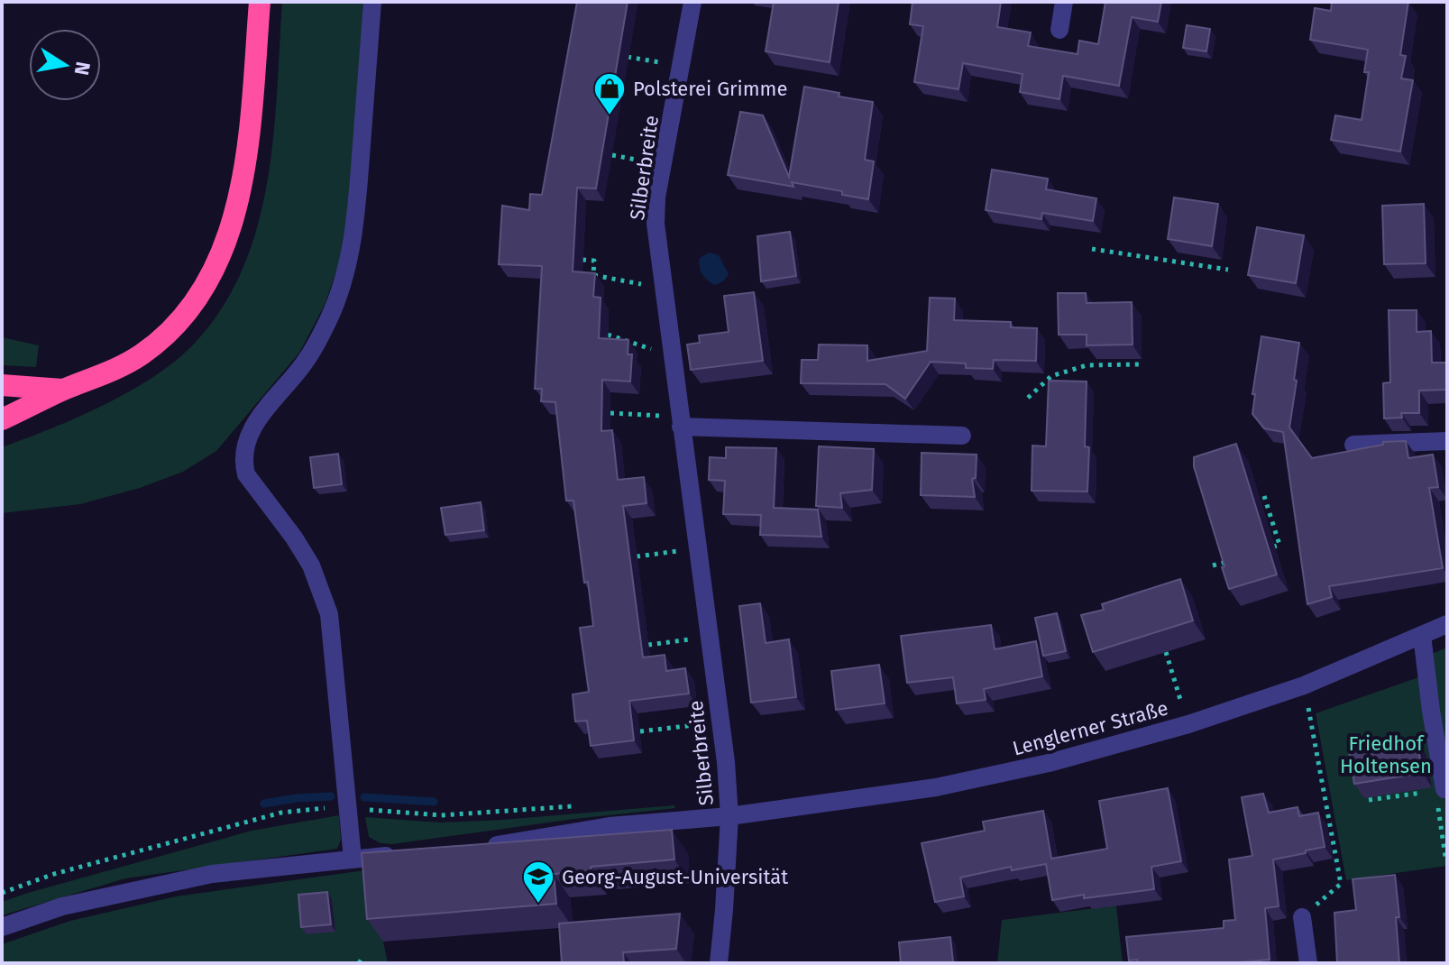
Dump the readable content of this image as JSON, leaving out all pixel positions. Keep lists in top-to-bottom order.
{
  "streets": {
    "street": ["Silberbreite", "Lenglerner Straße"]
  },
  "crossings": [
    ["Silberbreite", "Lenglerner Straße"]
  ],
  "parks": ["Friedhof Holtensen"],
  "places": {
    "shop": ["Polsterei Grimme"],
    "school or university": ["Georg-August-Universität"]
  },
  "north": "right"
}
